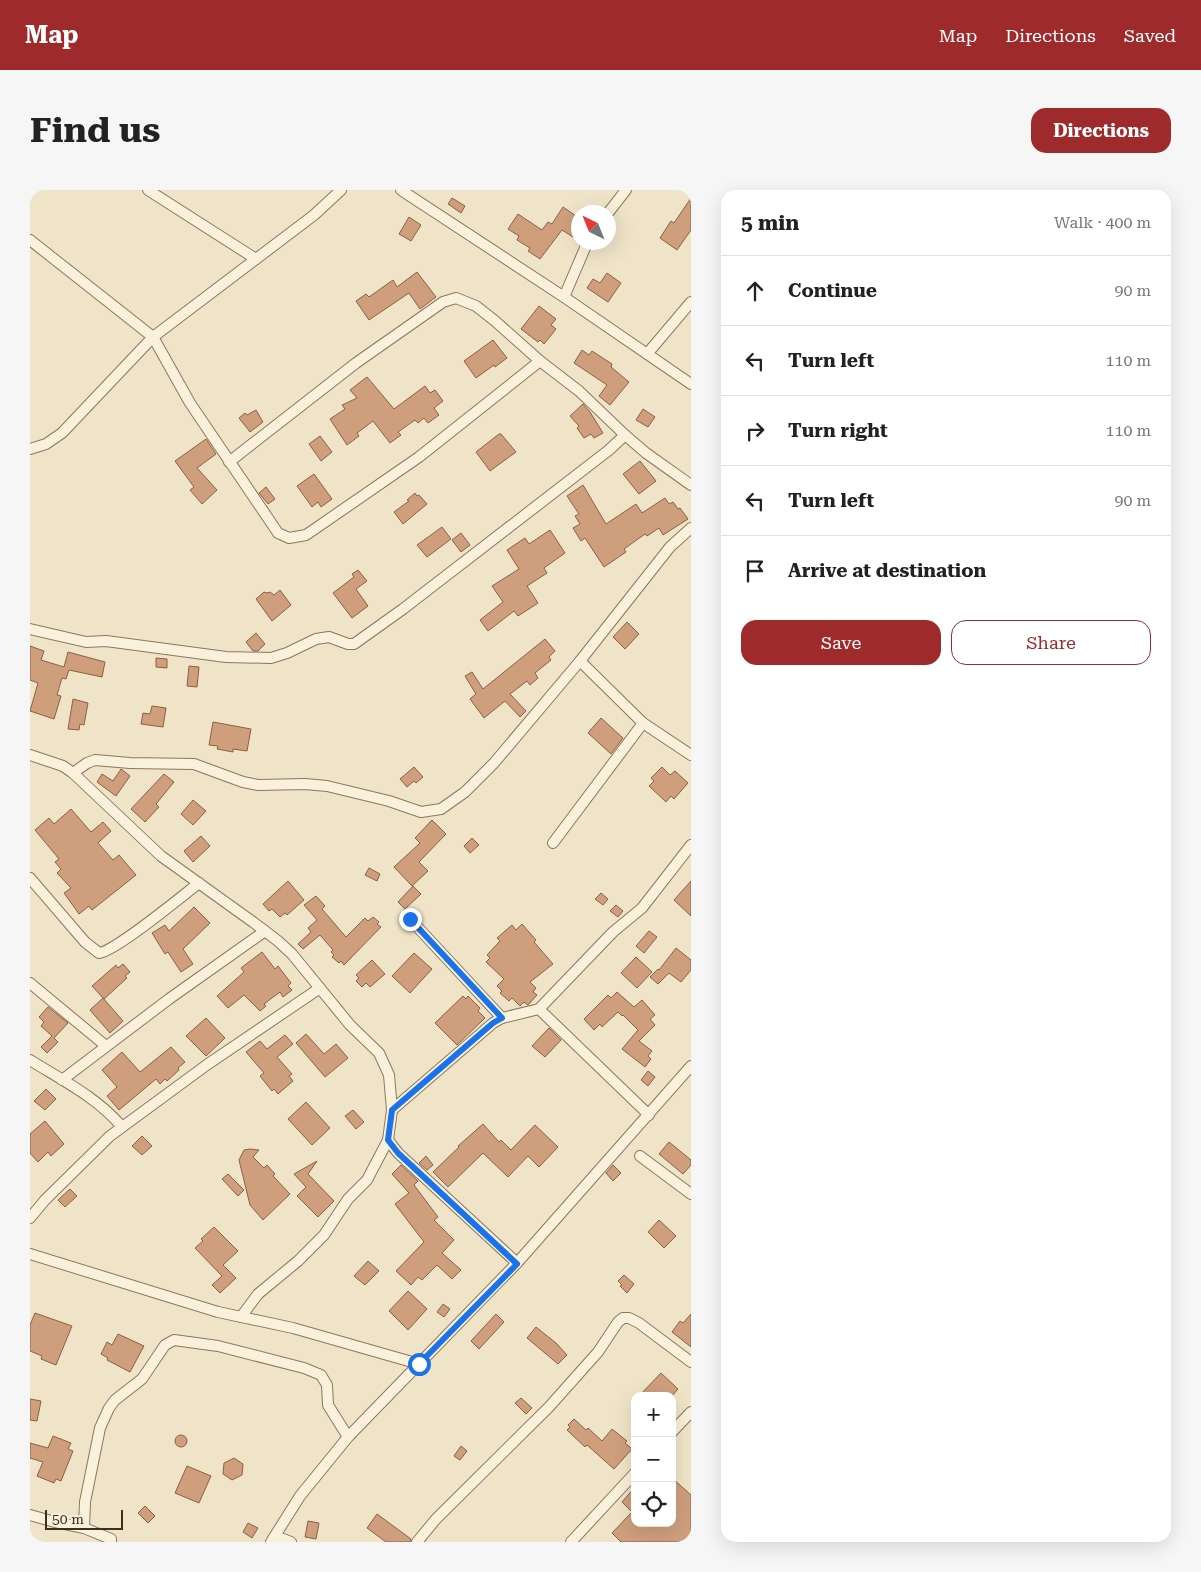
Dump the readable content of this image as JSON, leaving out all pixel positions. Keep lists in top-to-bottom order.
{
  "scale_bar": "50 m",
  "north": "top left",
  "page": {
    "header": "Map",
    "nav": ["Map", "Directions", "Saved"],
    "buttons": [
      "Directions",
      ["Save", "Share"]
    ],
    "title": "Find us",
    "heading": ["5 min", "Walk · 400 m"],
    "list": [
      ["Continue", "90 m"],
      ["Turn left", "110 m"],
      ["Turn right", "110 m"],
      ["Turn left", "90 m"],
      "Arrive at destination"
    ],
    "map_buttons": ["+", "−"],
    "scale": "50 m"
  }
}
